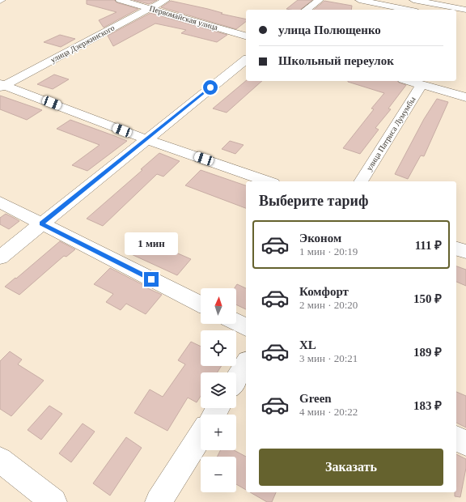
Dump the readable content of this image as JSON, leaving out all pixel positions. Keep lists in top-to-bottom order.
{
  "streets": {
    "street": ["Первомайская улица", "улица Дзержинского", "улица Патриса Лумумбы"]
  },
  "crossings": [
    ["Первомайская улица", "улица Дзержинского"]
  ],
  "north": "top",
  "page": {
    "banner": ["улица Полющенко", "Школьный переулок"],
    "heading": "Выберите тариф",
    "list": [
      {
        "name": "Эконом",
        "note": "1 мин · 20:19",
        "value": "111 ₽"
      },
      {
        "name": "Комфорт",
        "note": "2 мин · 20:20",
        "value": "150 ₽"
      },
      {
        "name": "XL",
        "note": "3 мин · 20:21",
        "value": "189 ₽"
      },
      {
        "name": "Green",
        "note": "4 мин · 20:22",
        "value": "183 ₽"
      }
    ],
    "bubble": "1 мин",
    "map_buttons": ["+", "−"],
    "buttons": "Заказать"
  }
}
